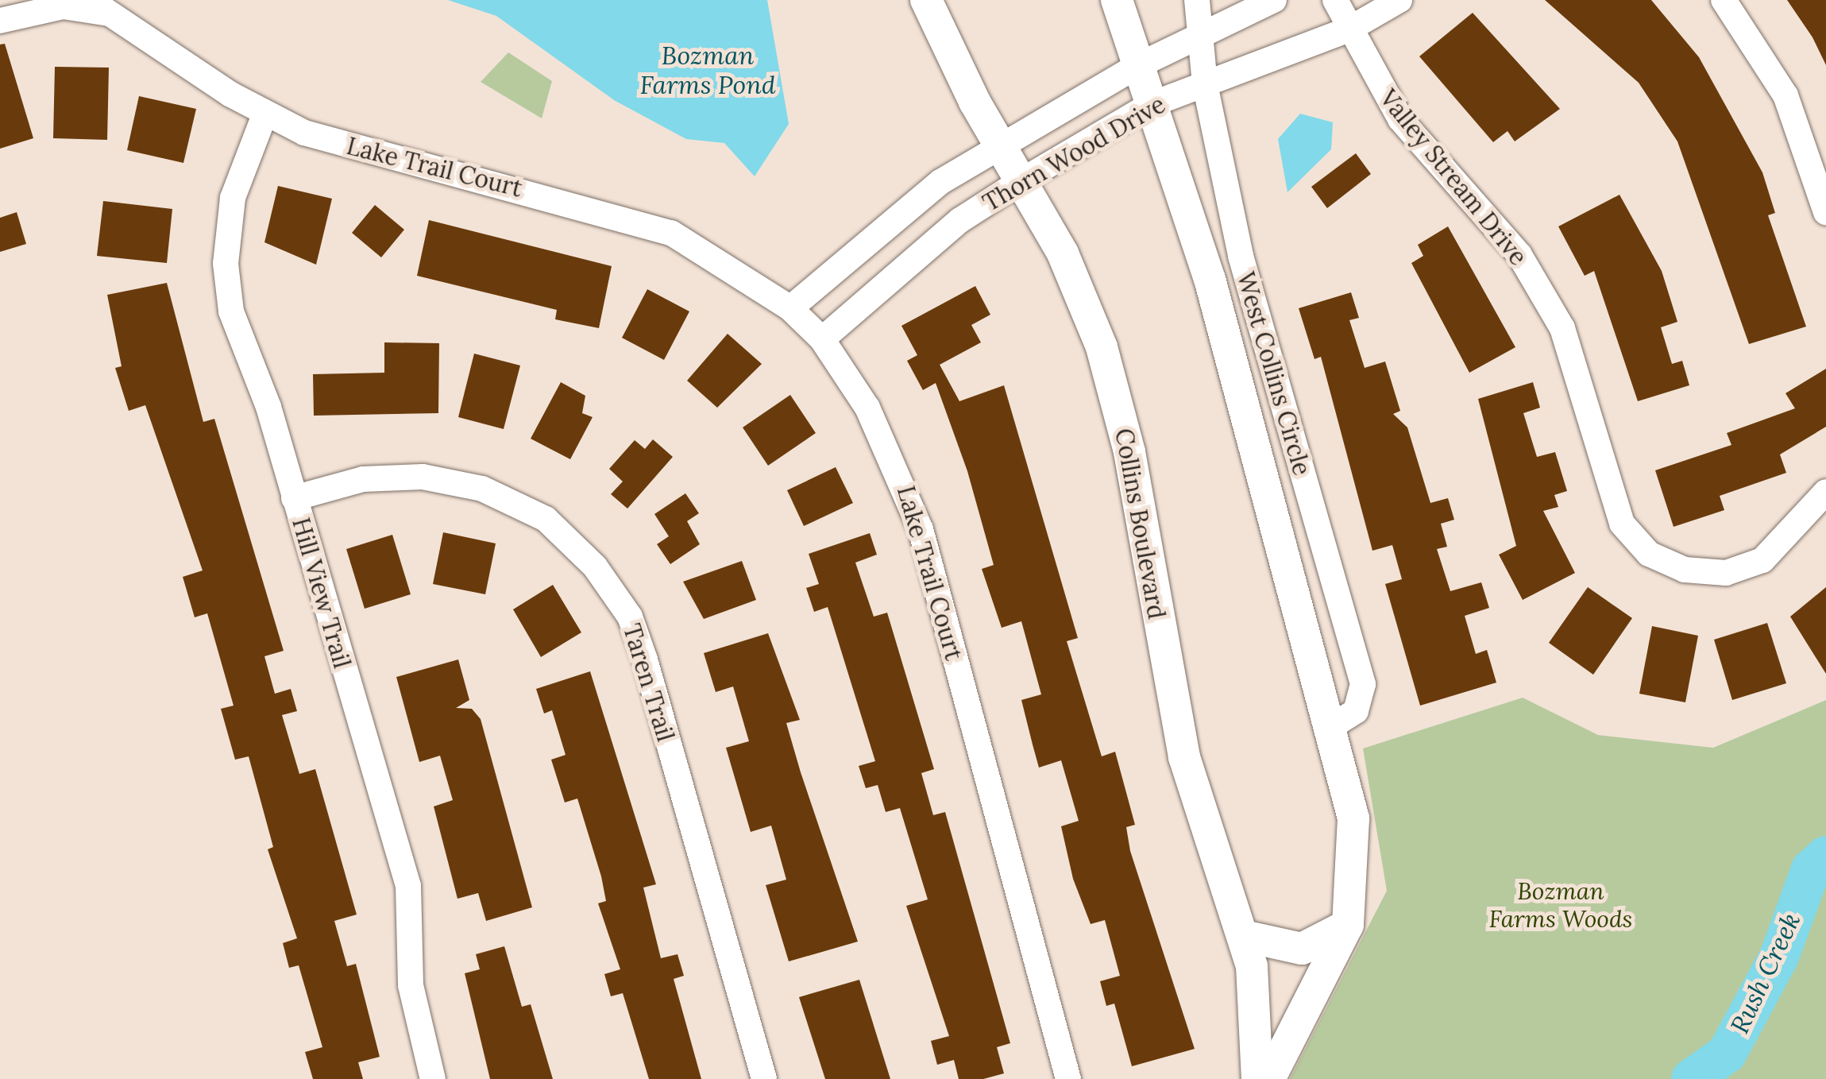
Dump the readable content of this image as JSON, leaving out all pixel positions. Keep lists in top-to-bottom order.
{
  "streets": {
    "street": [
      "Thorn Wood Drive",
      "Lake Trail Court",
      "Valley Stream Drive",
      "West Collins Circle",
      "Collins Boulevard",
      "Hill View Trail",
      "Taren Trail"
    ]
  },
  "crossings": [
    ["Thorn Wood Drive", "Lake Trail Court"],
    ["Thorn Wood Drive", "Valley Stream Drive"],
    ["Thorn Wood Drive", "West Collins Circle"],
    ["Thorn Wood Drive", "Collins Boulevard"],
    ["Lake Trail Court", "Hill View Trail"],
    ["Hill View Trail", "Taren Trail"]
  ],
  "water": ["Bozman Farms Pond", "Rush Creek"],
  "parks": ["Bozman Farms Woods"]
}
